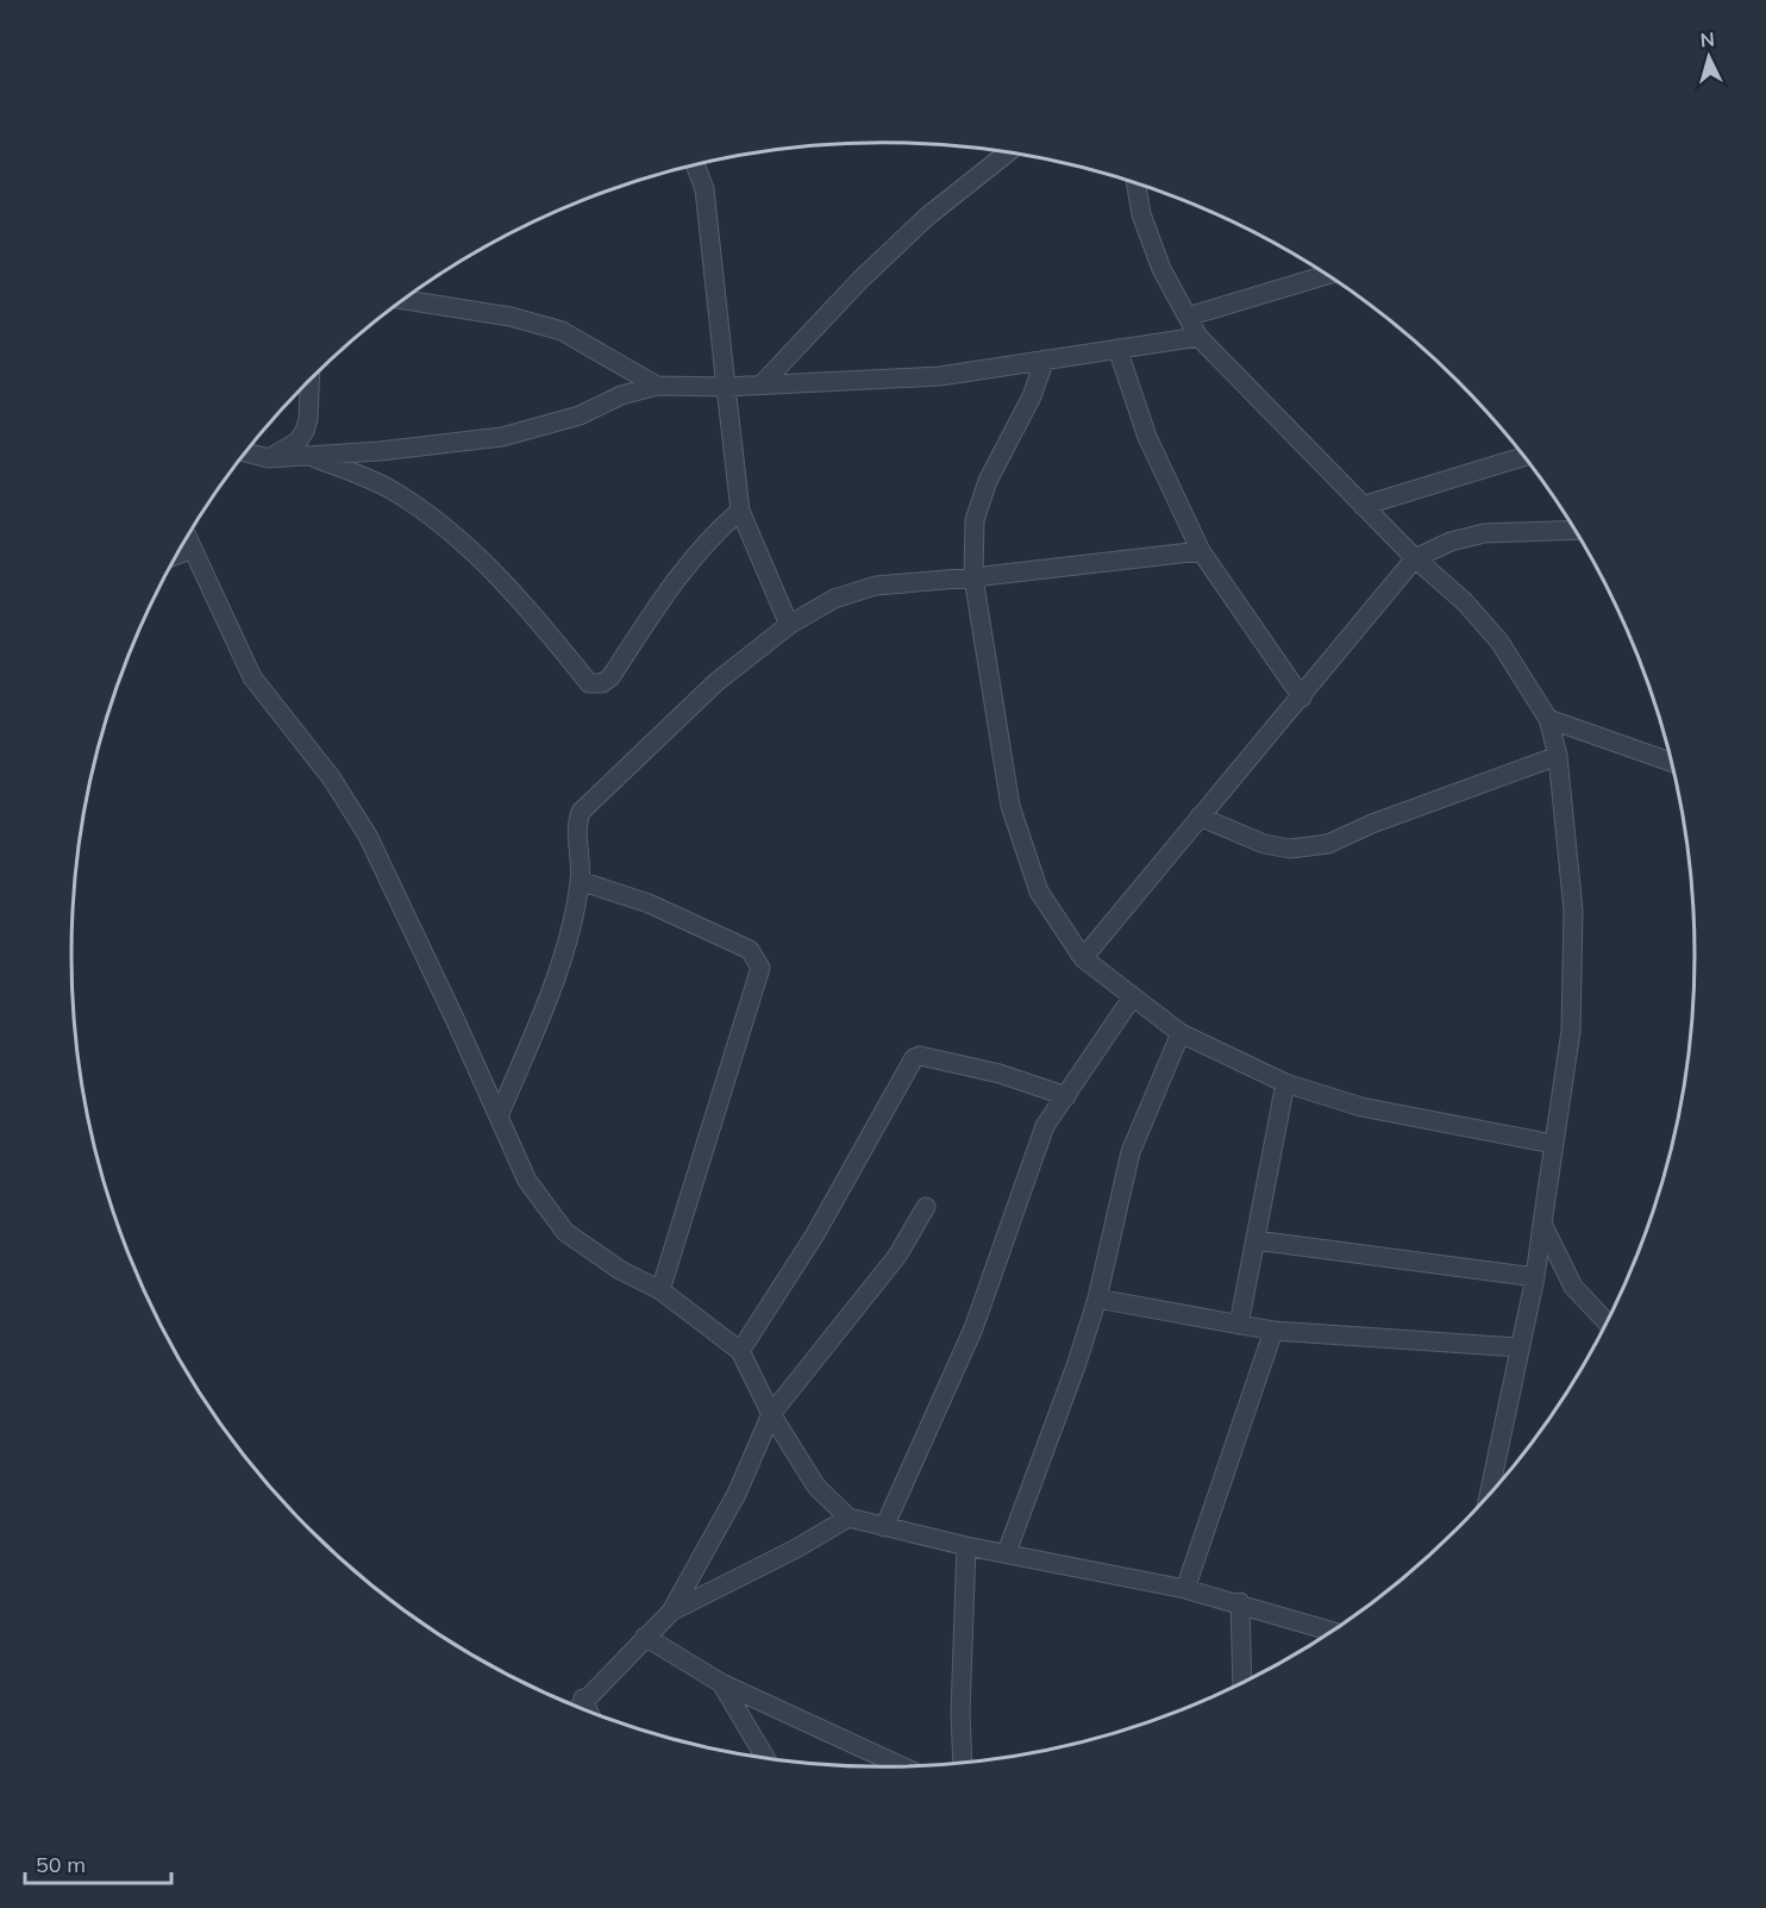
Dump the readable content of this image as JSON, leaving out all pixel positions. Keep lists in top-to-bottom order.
{
  "scale_bar": "50 m",
  "north": "top"
}
